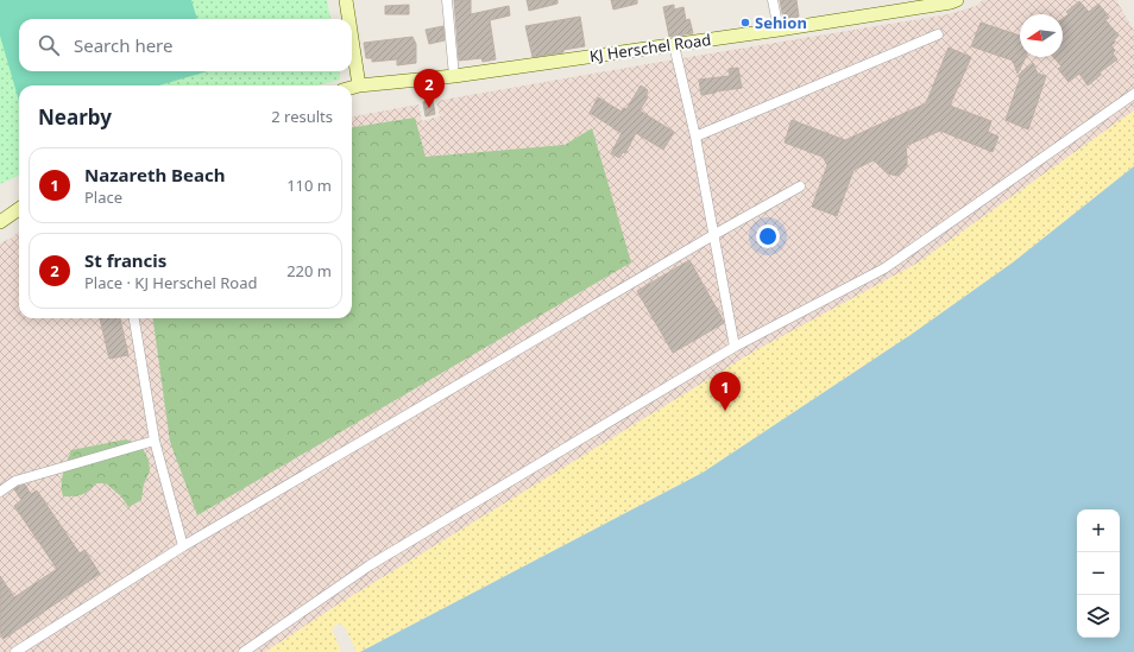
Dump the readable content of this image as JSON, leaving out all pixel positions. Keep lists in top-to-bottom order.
{
  "streets": {
    "main road": ["KJ Herschel Road"]
  },
  "places": ["Sehion"],
  "north": "left",
  "page": {
    "search": "Search here",
    "pins": ["2", "1"],
    "heading": ["Nearby", "2 results"],
    "list": [
      {
        "mark": "1",
        "name": "Nazareth Beach",
        "note": "Place",
        "value": "110 m"
      },
      {
        "mark": "2",
        "name": "St francis",
        "note": "Place · KJ Herschel Road",
        "value": "220 m"
      }
    ],
    "map_buttons": ["+", "−"]
  }
}
